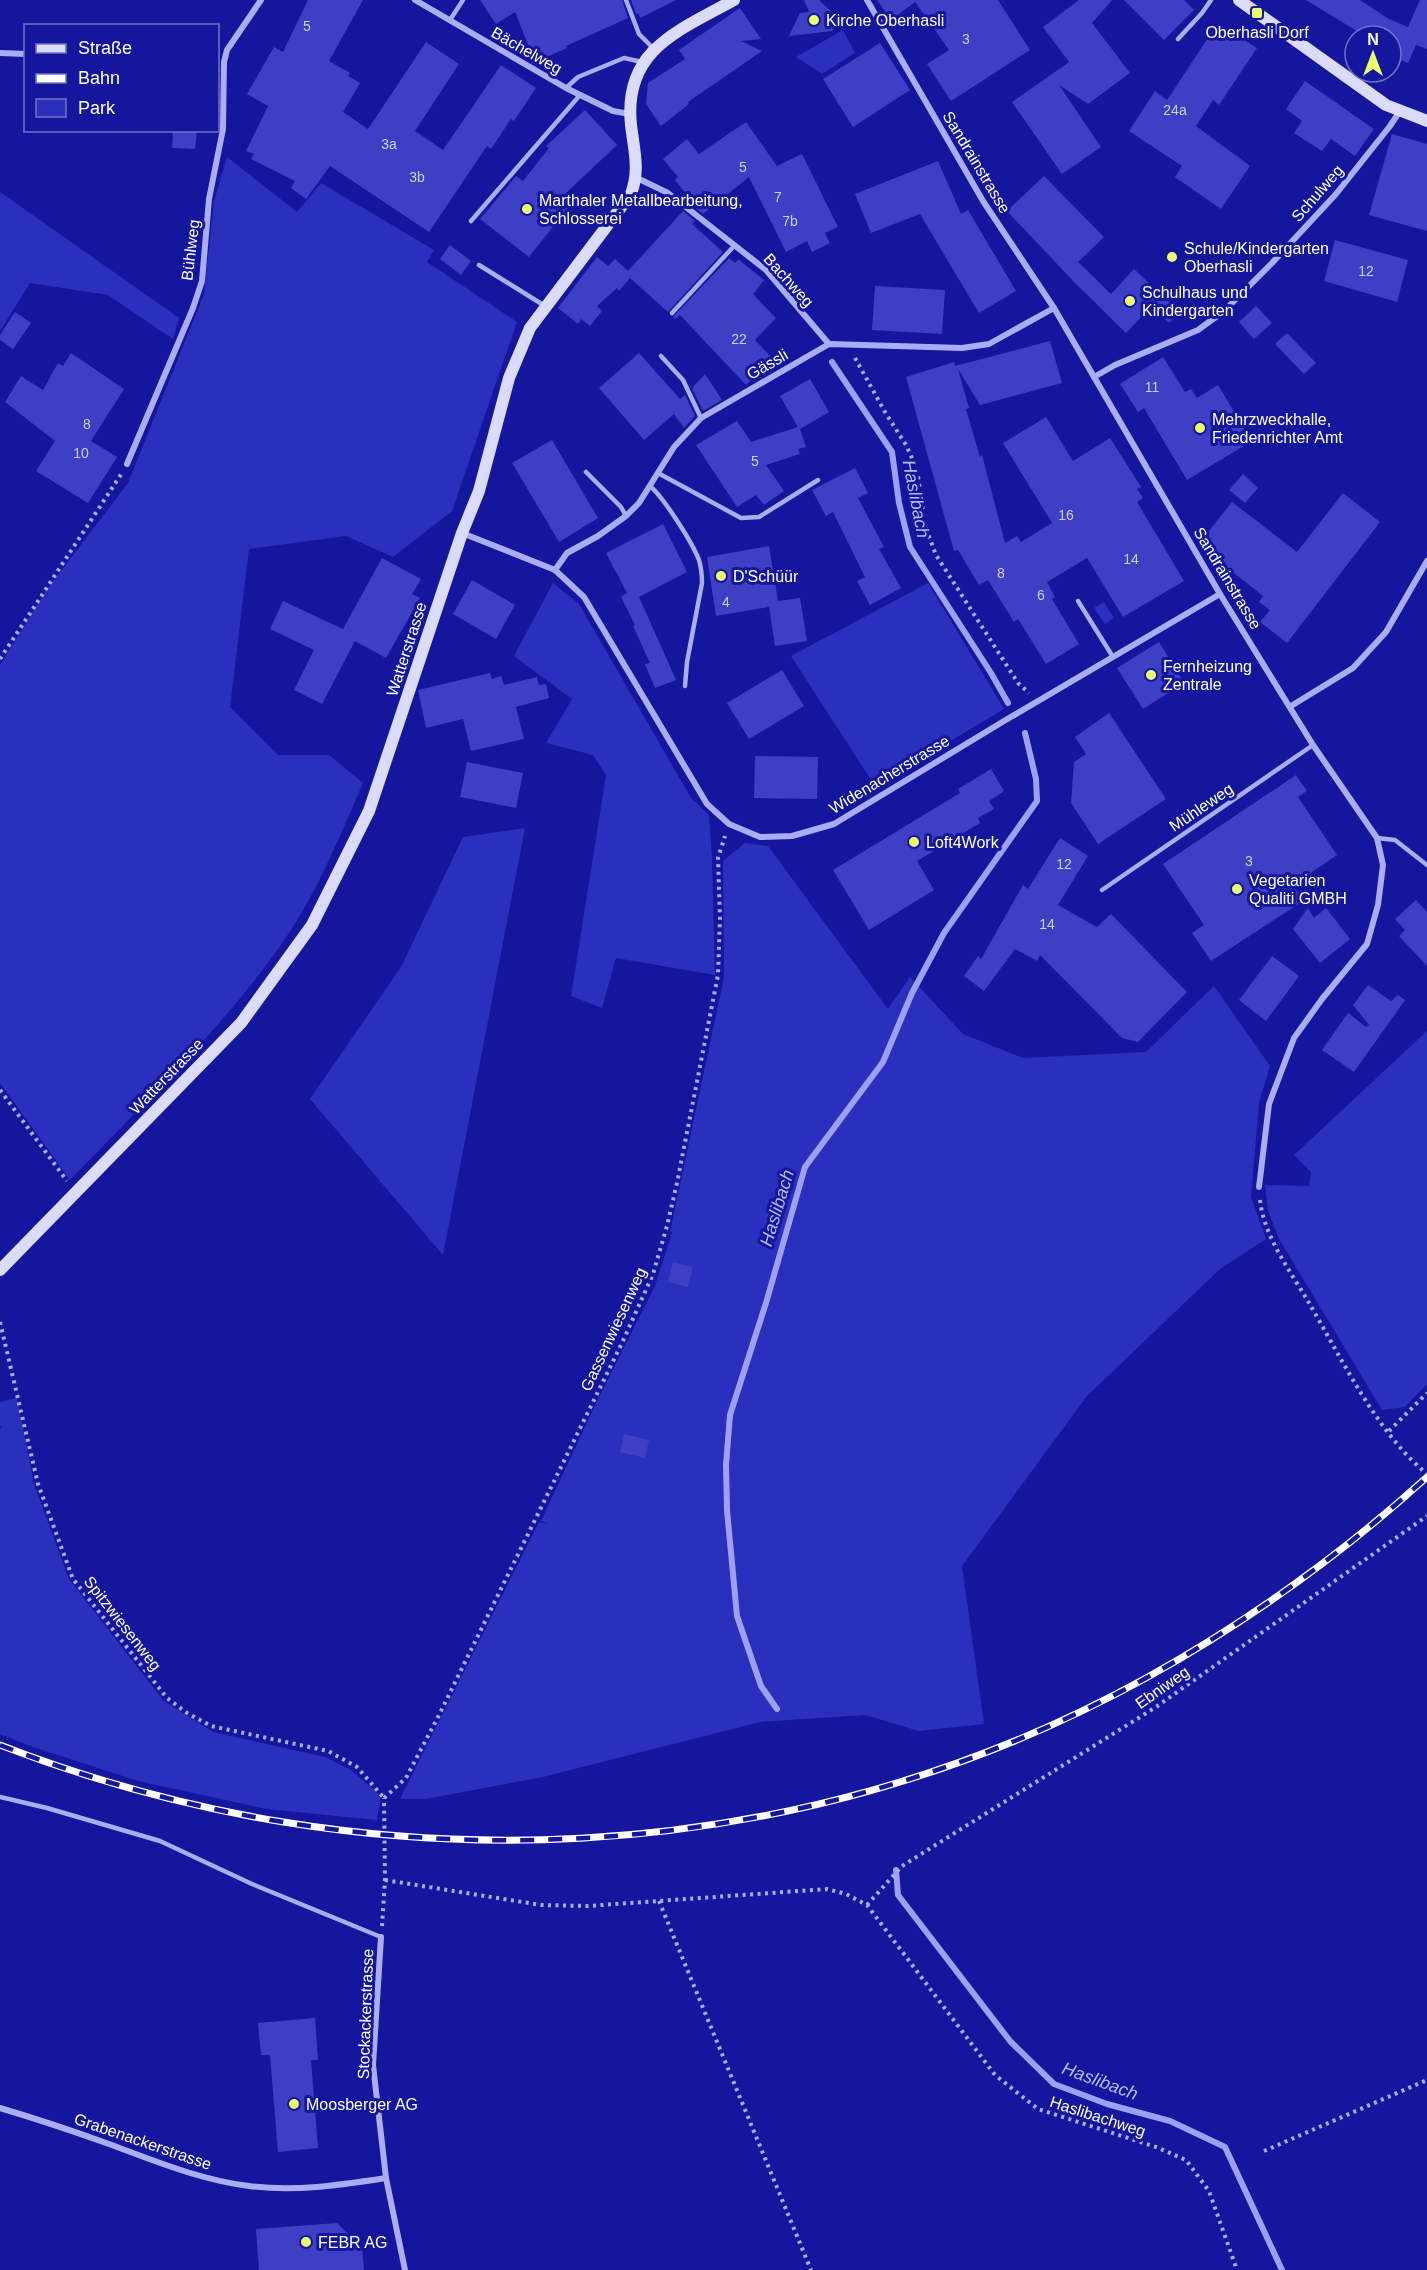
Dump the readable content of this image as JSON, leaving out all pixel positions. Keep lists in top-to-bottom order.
{
  "streets": {
    "street": [
      "Bächelweg",
      "Sandrainstrasse",
      "Schulweg",
      "Bühlweg",
      "Bachweg",
      "Gässli",
      "Watterstrasse",
      "Widenacherstrasse",
      "Stockackerstrasse",
      "Grabenackerstrasse"
    ],
    "lane": ["Mühleweg"],
    "path": [
      "Gassenwiesenweg",
      "Spitzwiesenweg",
      "Ebniweg",
      "Haslibachweg"
    ]
  },
  "crossings": [
    ["Sandrainstrasse", "Schulweg"],
    ["Sandrainstrasse", "Widenacherstrasse"],
    ["Sandrainstrasse", "Mühleweg"],
    ["Bachweg", "Gässli"],
    ["Bachweg", "Watterstrasse"],
    ["Gässli", "Widenacherstrasse"],
    ["Watterstrasse", "Widenacherstrasse"],
    ["Widenacherstrasse", "Gassenwiesenweg"],
    ["Gassenwiesenweg", "Spitzwiesenweg"],
    ["Ebniweg", "Haslibachweg"],
    ["Stockackerstrasse", "Grabenackerstrasse"]
  ],
  "water": ["Haslibach"],
  "places": {
    "transit": ["Oberhasli Dorf"],
    "other": [
      "Kirche Oberhasli",
      "Marthaler Metallbearbeitung, Schlosserei",
      "Schule/Kindergarten Oberhasli",
      "Schulhaus und Kindergarten",
      "Mehrzweckhalle, Friedenrichter Amt",
      "D'Schüür",
      "Fernheizung Zentrale",
      "Loft4Work",
      "Vegetarien Qualiti GMBH",
      "Moosberger AG",
      "FEBR AG"
    ]
  },
  "house_numbers": [
    "5",
    "3",
    "24a",
    "3a",
    "5",
    "3b",
    "7",
    "7b",
    "12",
    "22",
    "11",
    "8",
    "10",
    "5",
    "16",
    "14",
    "8",
    "6",
    "4",
    "3",
    "12",
    "14"
  ],
  "legend": ["Straße", "Bahn", "Park"],
  "north": "top"
}
